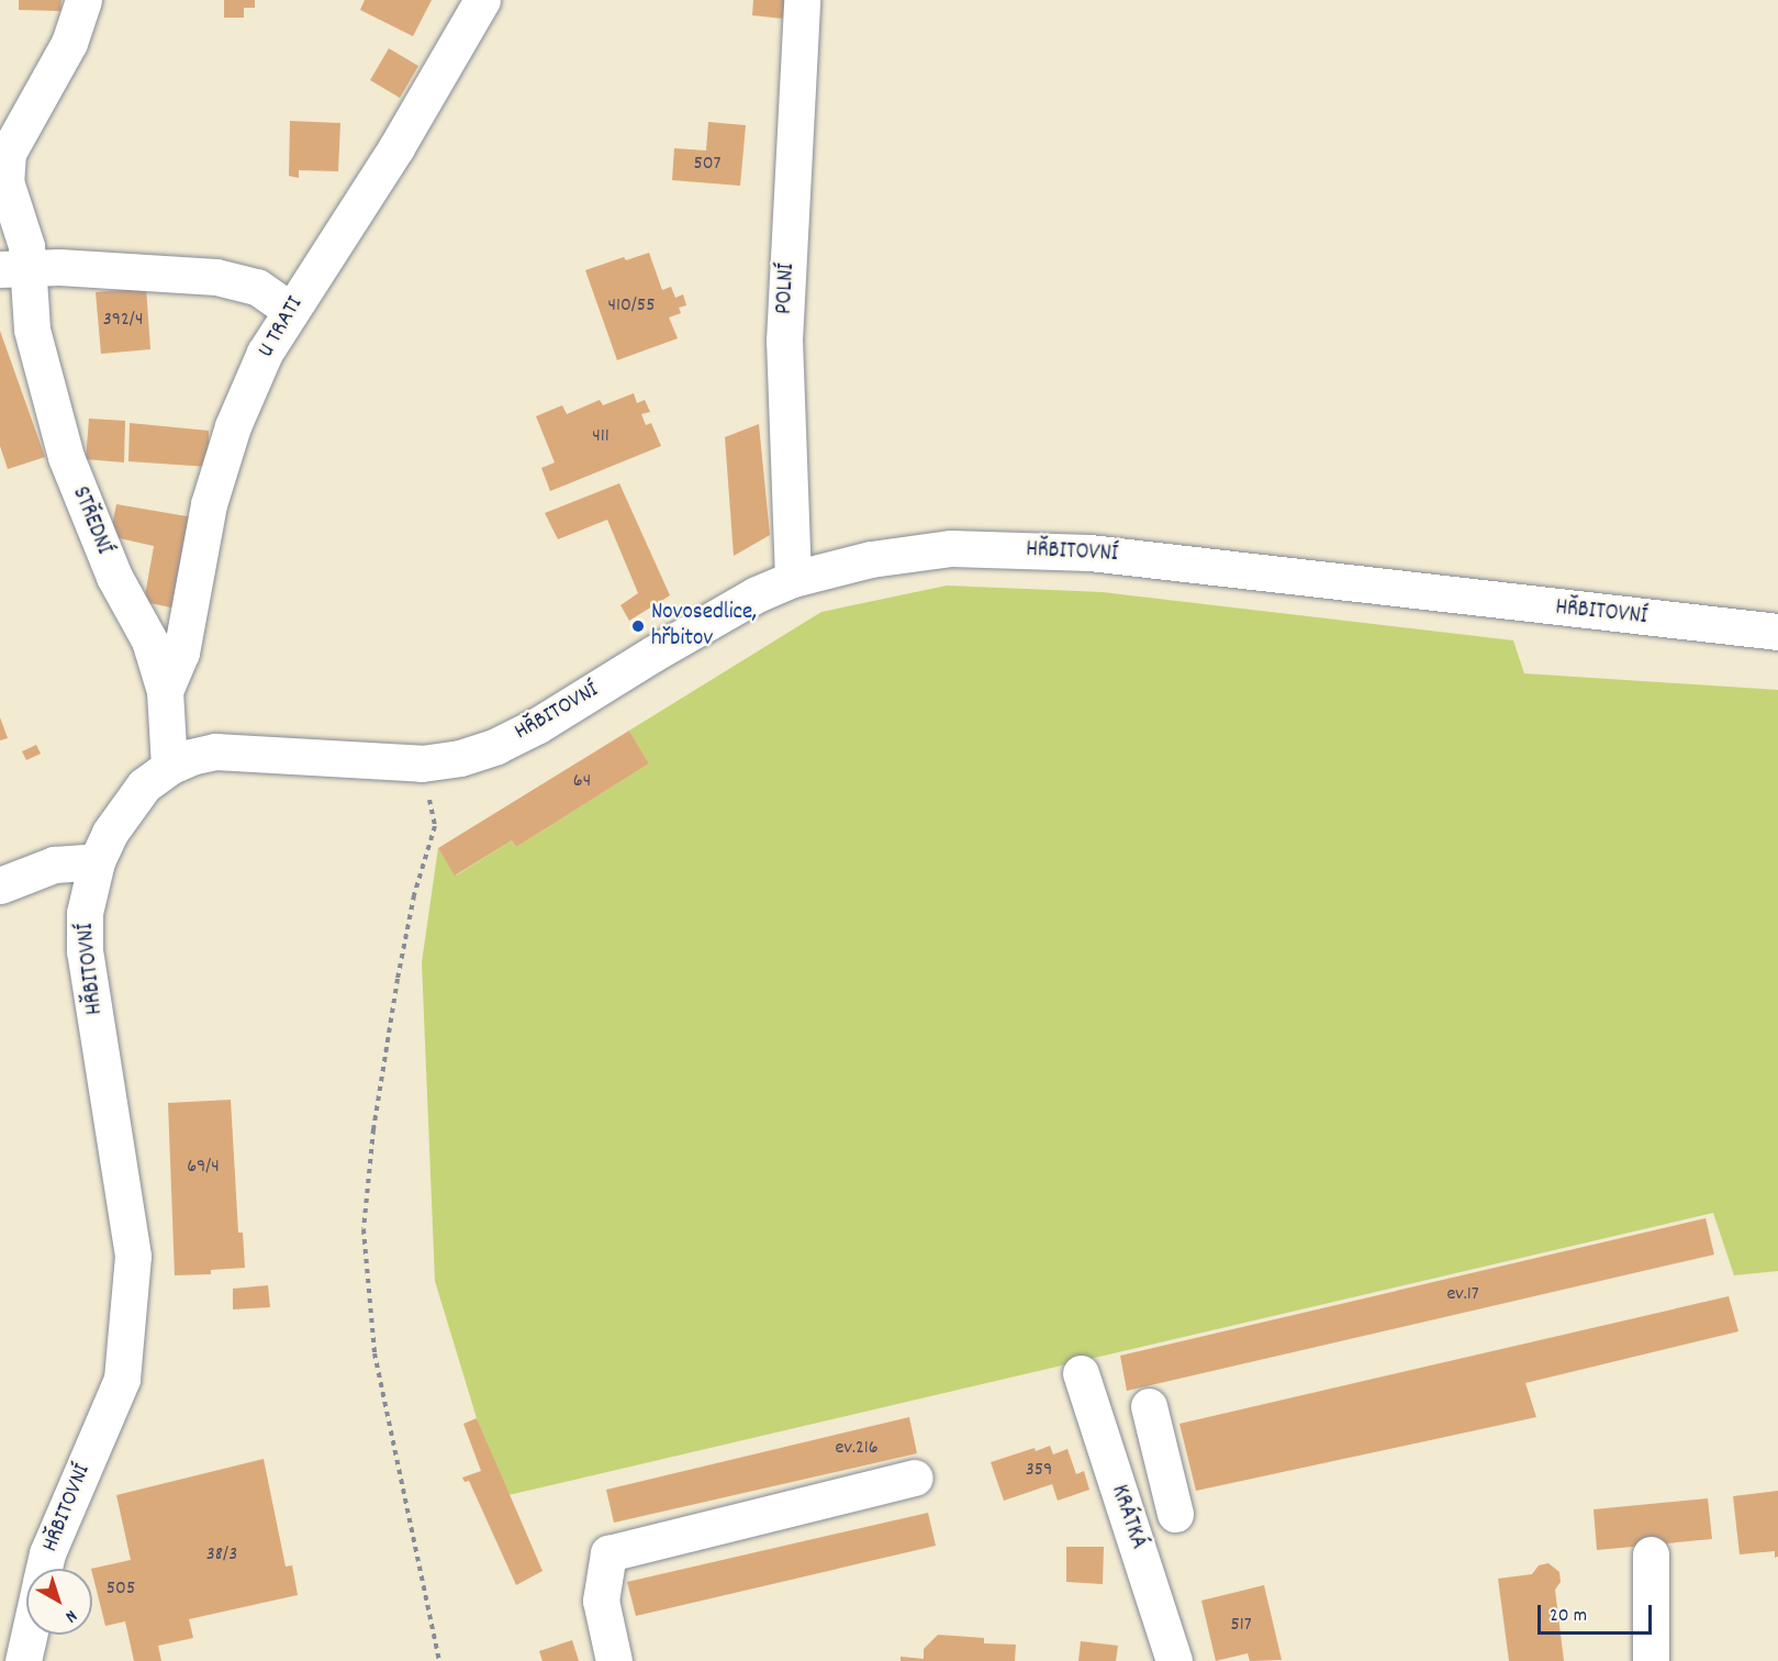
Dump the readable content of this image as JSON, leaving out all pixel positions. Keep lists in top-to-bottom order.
{
  "streets": {
    "street": [
      "POLNÍ",
      "U TRATI",
      "STŘEDNÍ",
      "HŘBITOVNÍ",
      "KRÁTKÁ"
    ]
  },
  "crossings": [
    ["POLNÍ", "HŘBITOVNÍ"],
    ["U TRATI", "STŘEDNÍ"],
    ["STŘEDNÍ", "HŘBITOVNÍ"]
  ],
  "places": ["Novosedlice, hřbitov"],
  "house_numbers": [
    "507",
    "410/55",
    "392/4",
    "411",
    "64",
    "69/4",
    "ev.17",
    "ev.216",
    "359",
    "38/3",
    "505",
    "517"
  ],
  "scale_bar": "20 m",
  "north": "bottom right"
}
